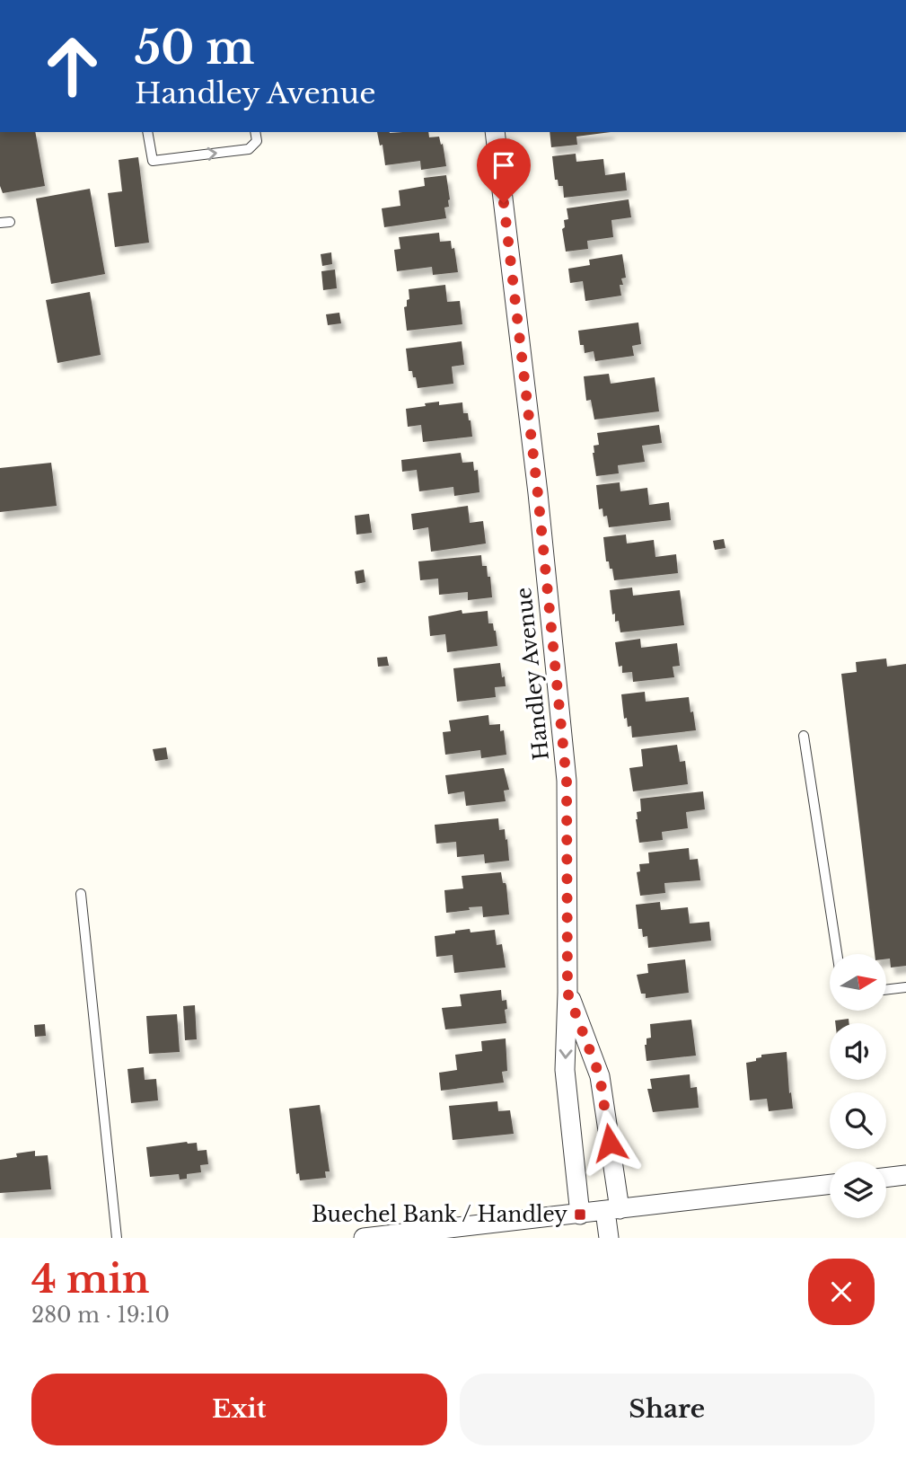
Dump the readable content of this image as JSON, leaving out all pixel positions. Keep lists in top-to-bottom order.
{
  "streets": {
    "street": ["Handley Avenue"]
  },
  "places": {
    "transit": ["Buechel Bank / Handley"]
  },
  "north": "right",
  "page": {
    "turn": ["50 m", "Handley Avenue"],
    "heading": ["4 min", "280 m · 19:10"],
    "buttons": ["Exit", "Share"]
  }
}
